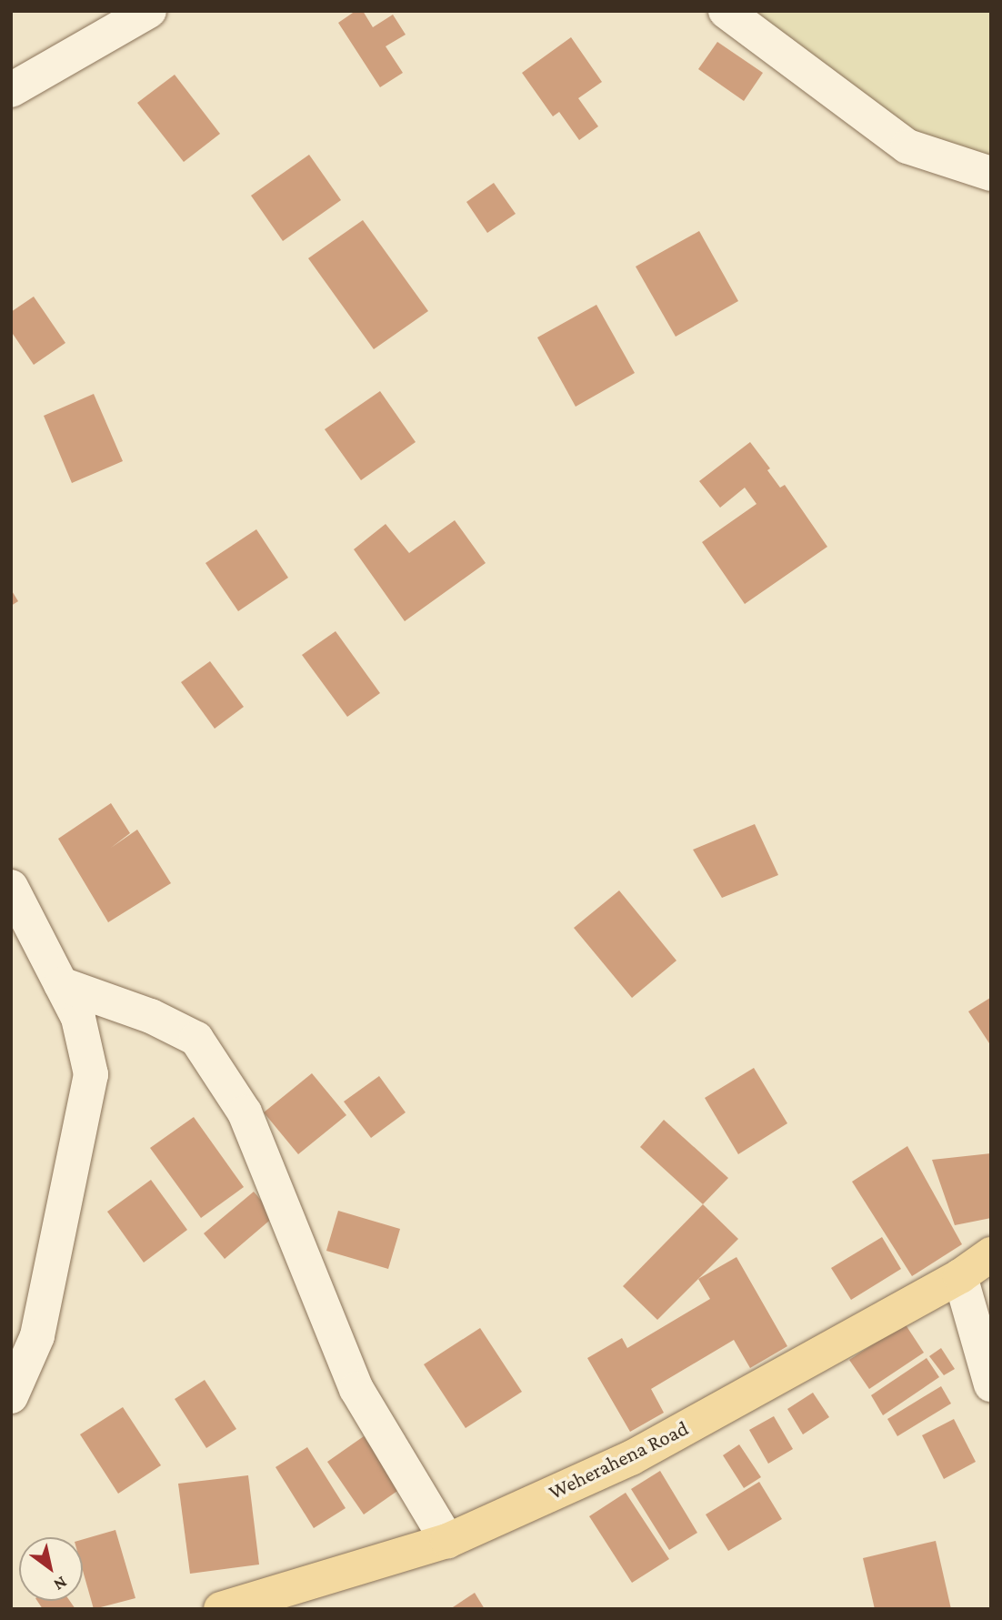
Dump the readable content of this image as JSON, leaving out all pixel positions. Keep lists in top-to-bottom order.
{
  "streets": {
    "main road": ["Weherahena Road"]
  },
  "north": "bottom right"
}
